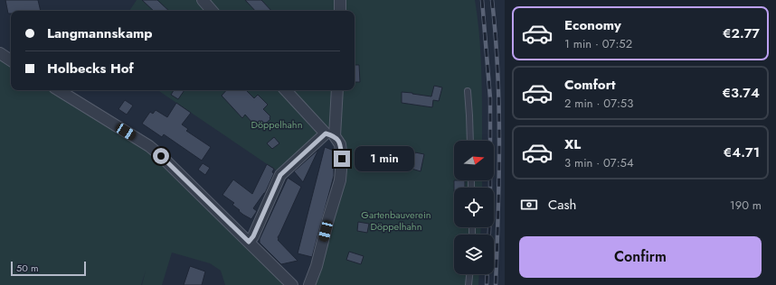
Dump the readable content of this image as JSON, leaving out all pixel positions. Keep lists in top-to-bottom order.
{
  "parks": ["Döppelhahn", "Gartenbauverein Döppelhahn"],
  "scale_bar": "50 m",
  "north": "right",
  "page": {
    "list": [
      {
        "name": "Economy",
        "note": "1 min · 07:52",
        "value": "€2.77"
      },
      {
        "name": "Comfort",
        "note": "2 min · 07:53",
        "value": "€3.74"
      },
      {
        "name": "XL",
        "note": "3 min · 07:54",
        "value": "€4.71"
      }
    ],
    "banner": ["Langmannskamp", "Holbecks Hof"],
    "bubble": "1 min",
    "pay": ["Cash", "190 m"],
    "buttons": "Confirm",
    "scale": "50 m"
  }
}
